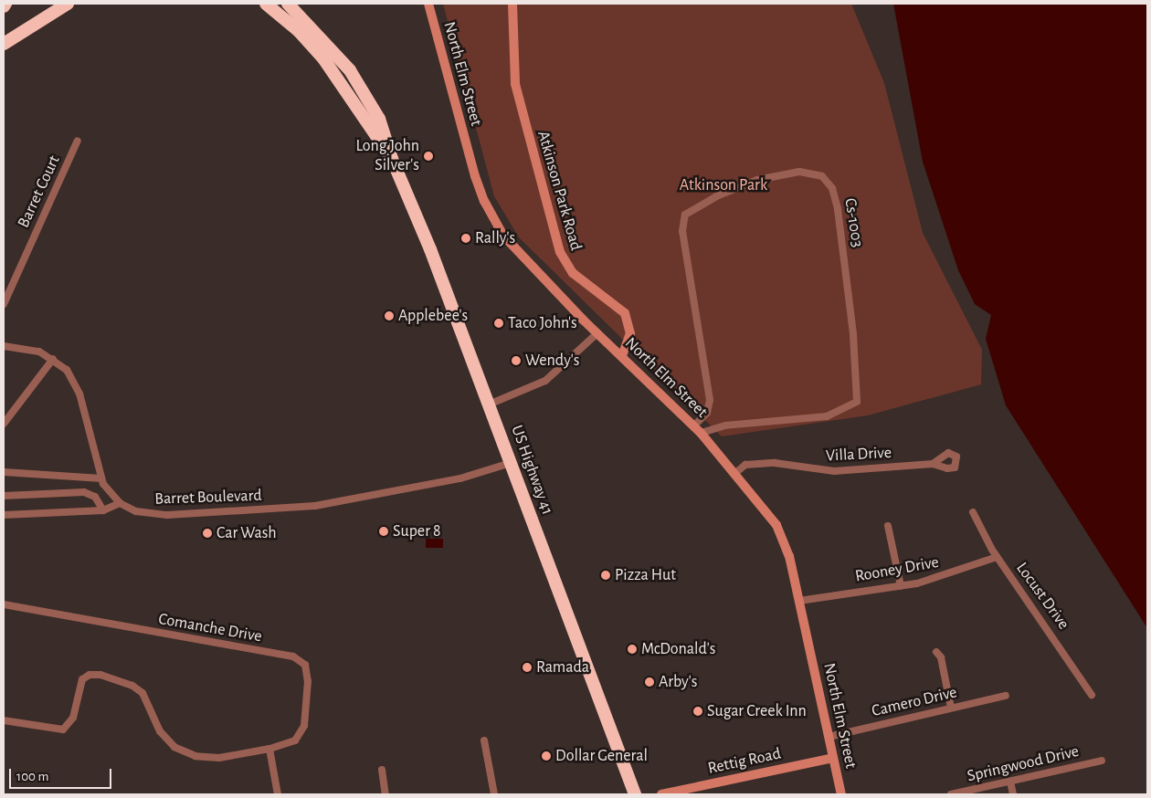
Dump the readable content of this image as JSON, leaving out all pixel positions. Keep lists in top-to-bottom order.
{
  "streets": {
    "highway": ["US Highway 41"],
    "street": [
      "North Elm Street",
      "Atkinson Park Road",
      "Barret Court",
      "Cs-1003",
      "Villa Drive",
      "Barret Boulevard",
      "Rooney Drive",
      "Locust Drive",
      "Comanche Drive",
      "Camero Drive",
      "Rettig Road",
      "Springwood Drive"
    ]
  },
  "crossings": [
    ["North Elm Street", "Atkinson Park Road"],
    ["North Elm Street", "Cs-1003"],
    ["North Elm Street", "Villa Drive"],
    ["North Elm Street", "Rooney Drive"],
    ["North Elm Street", "Camero Drive"],
    ["North Elm Street", "Rettig Road"],
    ["US Highway 41", "Barret Boulevard"],
    ["Rooney Drive", "Locust Drive"]
  ],
  "parks": ["Atkinson Park"],
  "places": [
    "Long John Silver's",
    "Rally's",
    "Applebee's",
    "Taco John's",
    "Wendy's",
    "Super 8",
    "Car Wash",
    "Pizza Hut",
    "McDonald's",
    "Ramada",
    "Arby's",
    "Sugar Creek Inn",
    "Dollar General"
  ],
  "scale_bar": "100 m"
}
